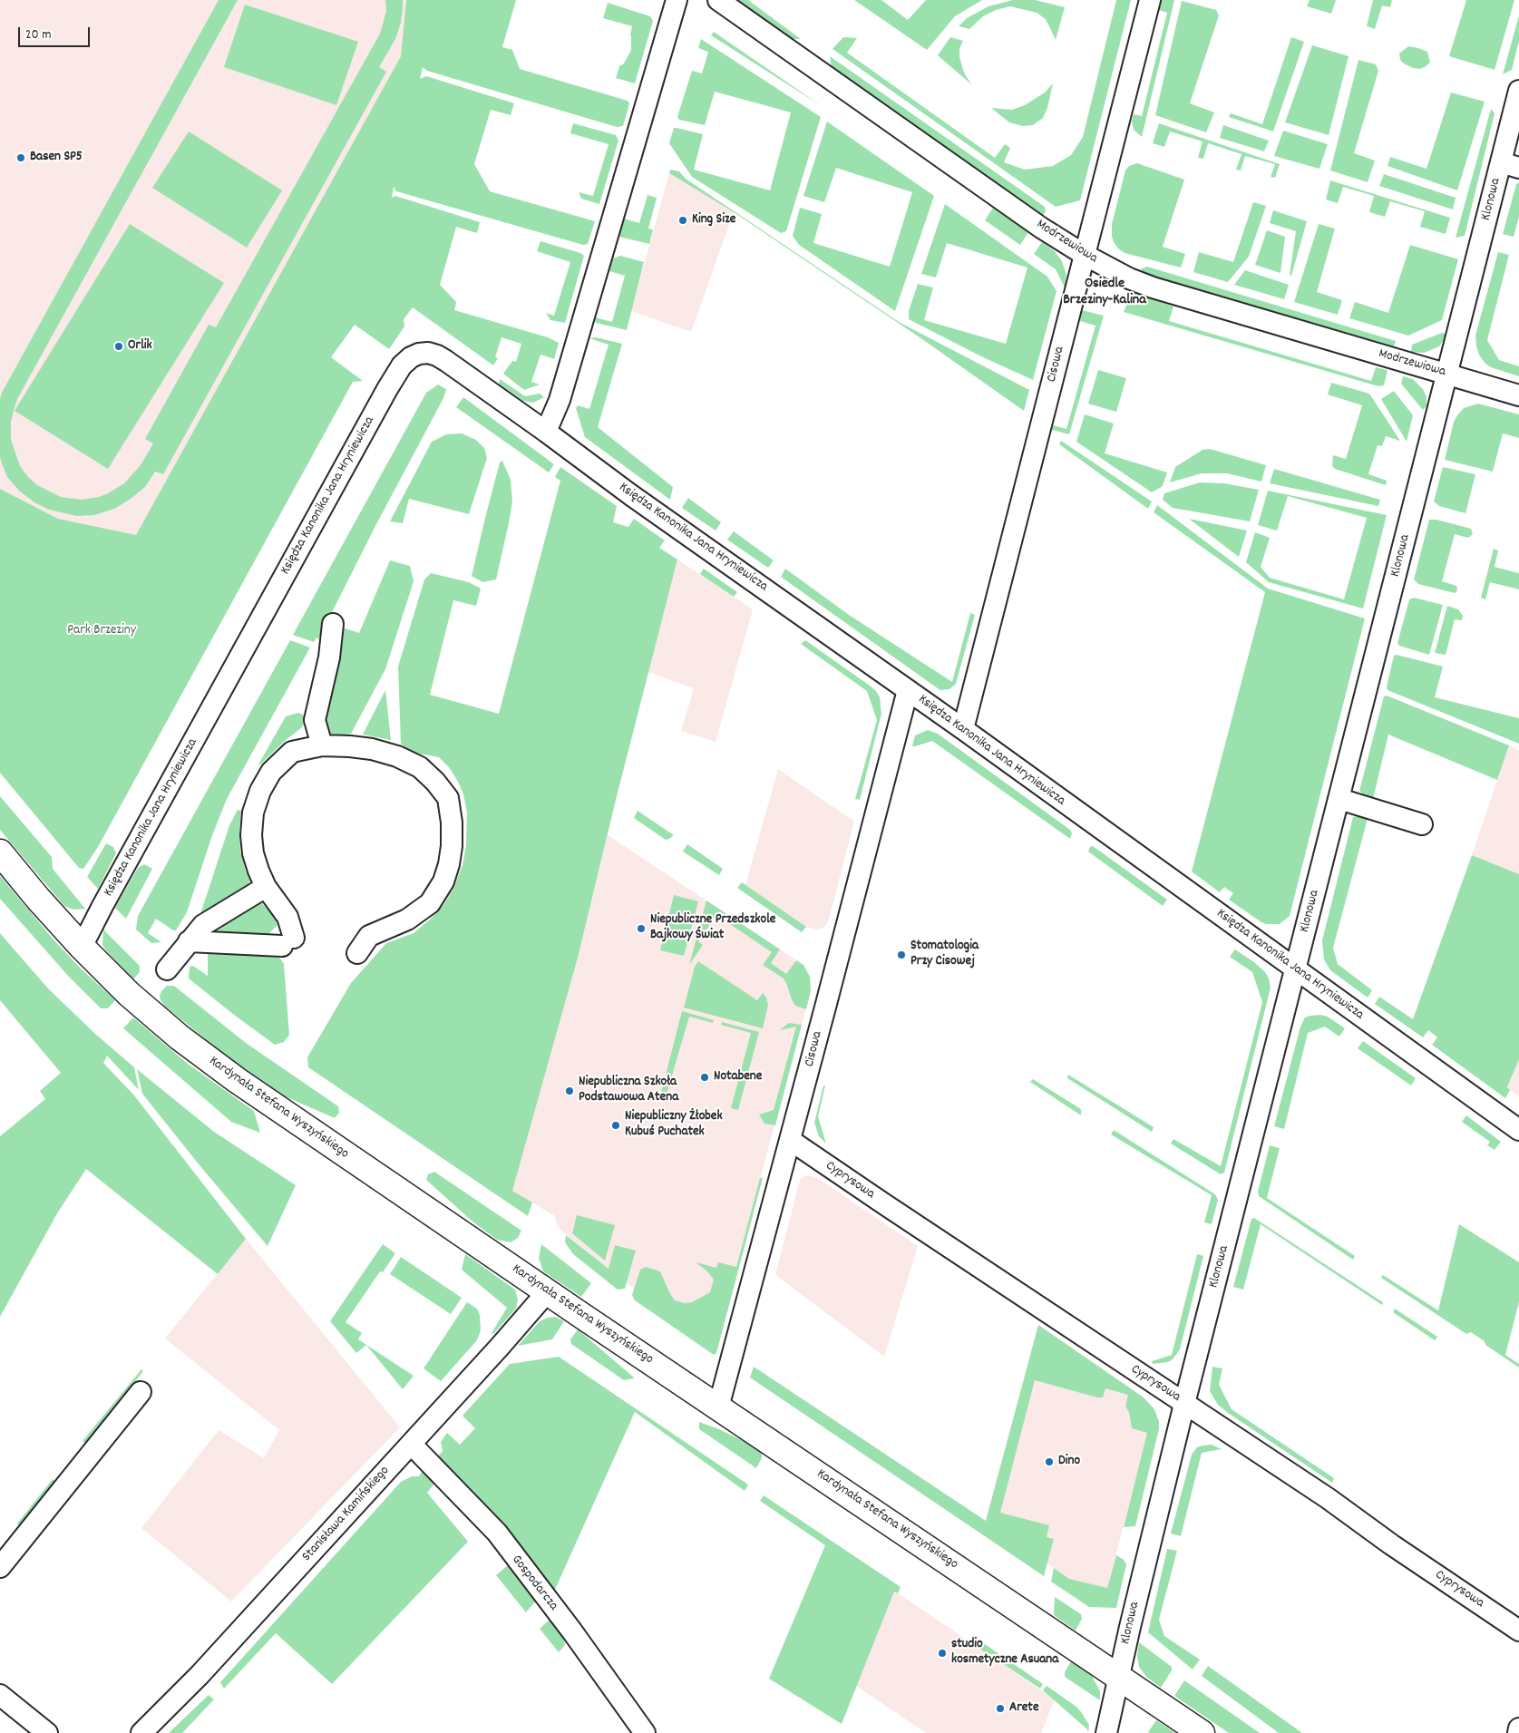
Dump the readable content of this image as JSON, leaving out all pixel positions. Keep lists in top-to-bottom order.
{
  "streets": {
    "street": [
      "Klonowa",
      "Modrzewiowa",
      "Cisowa",
      "Księdza Kanonika Jana Hryniewicza",
      "Kardynała Stefana Wyszyńskiego",
      "Cyprysowa",
      "Stanisława Kamińskiego",
      "Gospodarcza"
    ]
  },
  "crossings": [
    ["Klonowa", "Modrzewiowa"],
    ["Klonowa", "Księdza Kanonika Jana Hryniewicza"],
    ["Klonowa", "Kardynała Stefana Wyszyńskiego"],
    ["Klonowa", "Cyprysowa"],
    ["Modrzewiowa", "Cisowa"],
    ["Cisowa", "Księdza Kanonika Jana Hryniewicza"],
    ["Cisowa", "Kardynała Stefana Wyszyńskiego"],
    ["Cisowa", "Cyprysowa"],
    ["Księdza Kanonika Jana Hryniewicza", "Kardynała Stefana Wyszyńskiego"],
    ["Kardynała Stefana Wyszyńskiego", "Stanisława Kamińskiego"],
    ["Stanisława Kamińskiego", "Gospodarcza"]
  ],
  "districts": ["Osiedle Brzeziny-Kalina"],
  "parks": ["Park Brzeziny"],
  "places": [
    "Basen SP5",
    "King Size",
    "Orlik",
    "Niepubliczne Przedszkole Bajkowy Świat",
    "Stomatologia Przy Cisowej",
    "Notabene",
    "Niepubliczna Szkoła Podstawowa Atena",
    "Niepubliczny Żłobek Kubuś Puchatek",
    "Dino",
    "studio kosmetyczne Asuana",
    "Arete"
  ],
  "scale_bar": "20 m"
}
